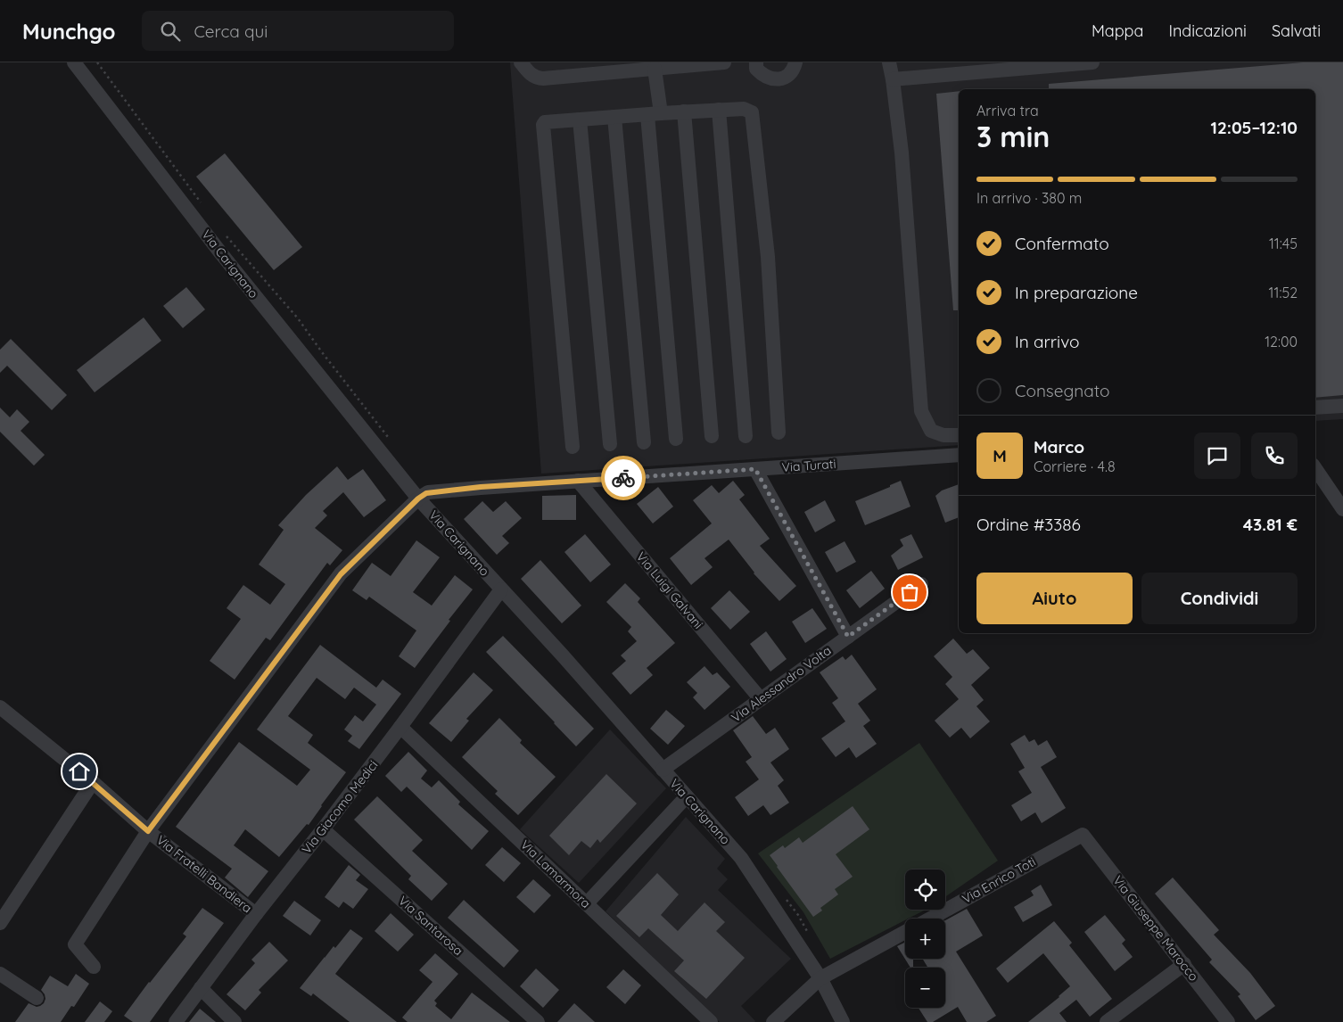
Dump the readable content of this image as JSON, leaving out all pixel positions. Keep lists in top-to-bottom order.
{
  "streets": {
    "street": [
      "Via Carignano",
      "Via Turati",
      "Via Luigi Galvani",
      "Via Alessandro Volta",
      "Via Giacomo Medici",
      "Via Fratelli Bandiera",
      "Via Lamarmora",
      "Via Enrico Toti",
      "Via Santarosa",
      "Via Giuseppe Marocco"
    ]
  },
  "crossings": [
    ["Via Carignano", "Via Turati"],
    ["Via Carignano", "Via Alessandro Volta"],
    ["Via Carignano", "Via Giacomo Medici"],
    ["Via Carignano", "Via Enrico Toti"],
    ["Via Turati", "Via Luigi Galvani"],
    ["Via Luigi Galvani", "Via Alessandro Volta"],
    ["Via Giacomo Medici", "Via Fratelli Bandiera"],
    ["Via Giacomo Medici", "Via Lamarmora"],
    ["Via Giacomo Medici", "Via Santarosa"],
    ["Via Enrico Toti", "Via Giuseppe Marocco"]
  ],
  "page": {
    "header": "Munchgo",
    "search": "Cerca qui",
    "nav": ["Mappa", "Indicazioni", "Salvati"],
    "heading": ["3 min", "Arriva tra", "12:05–12:10"],
    "panel": [
      "Marco",
      "Corriere · 4.8",
      "Ordine #3386",
      "43.81 €"
    ],
    "bar": "In arrivo · 380 m",
    "list": [
      ["Confermato", "11:45"],
      ["In preparazione", "11:52"],
      ["In arrivo", "12:00"],
      "Consegnato"
    ],
    "round": "M",
    "buttons": ["Aiuto", "Condividi"],
    "map_buttons": ["+", "−"]
  }
}
